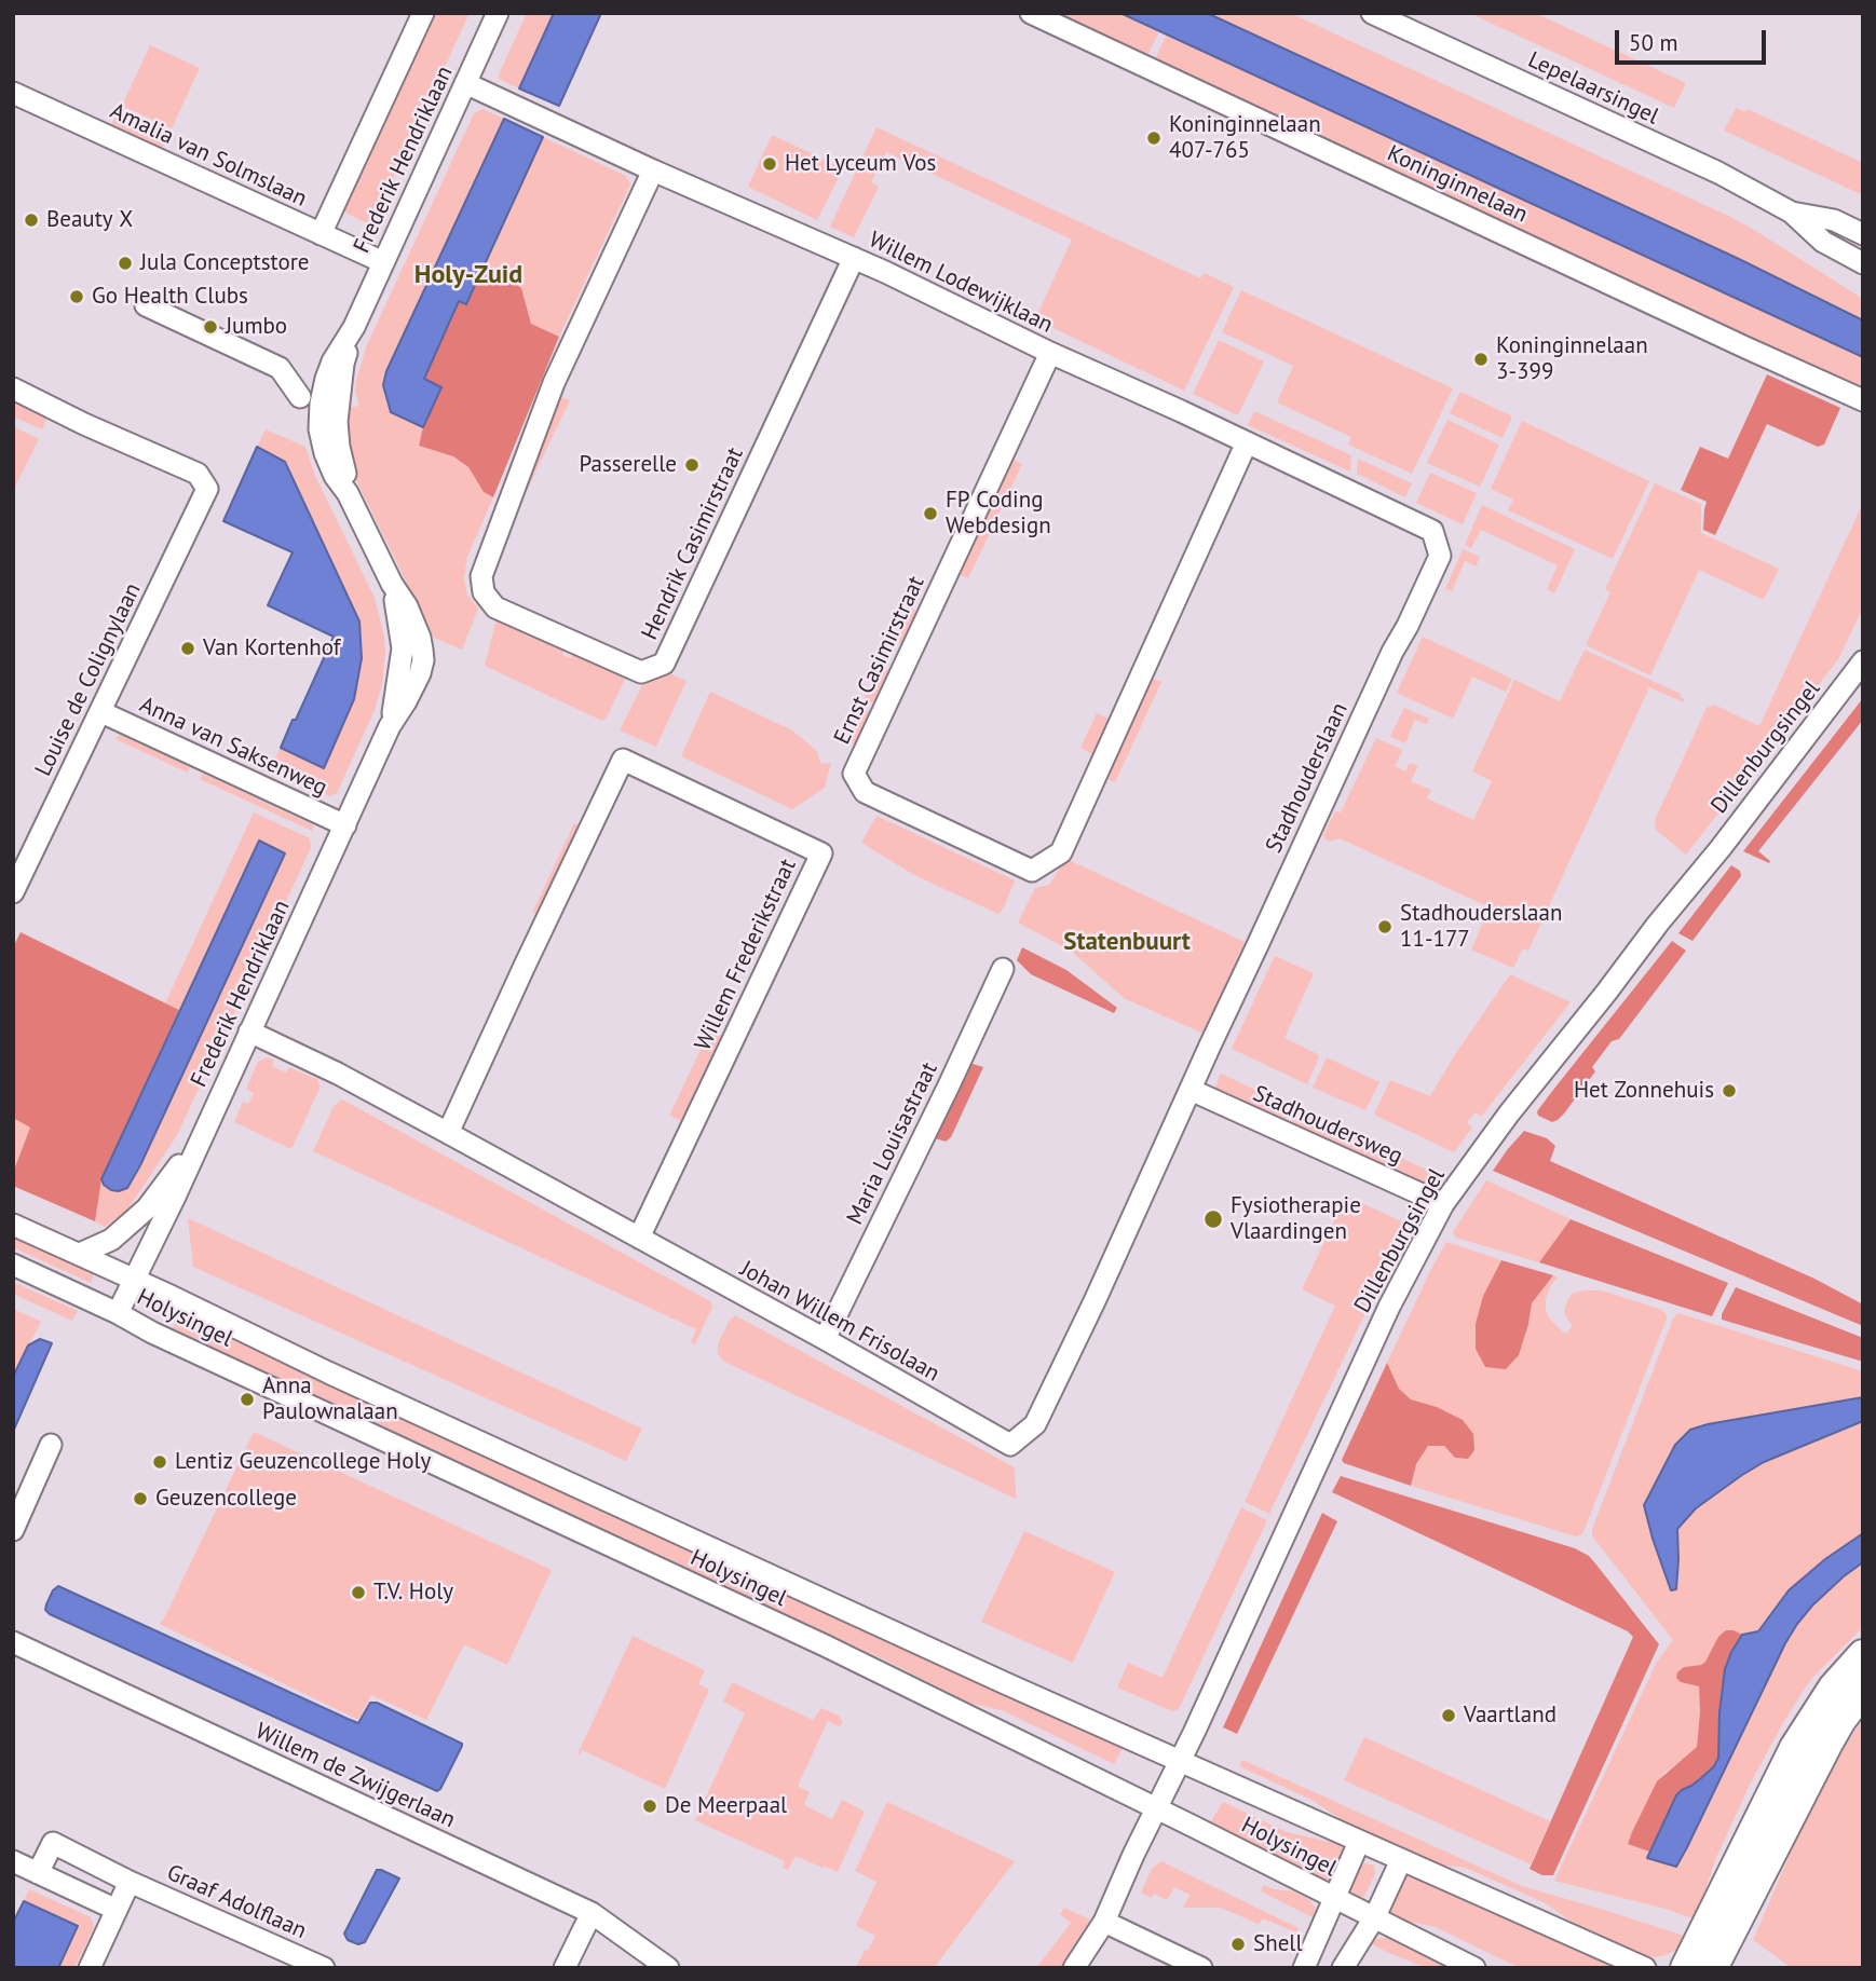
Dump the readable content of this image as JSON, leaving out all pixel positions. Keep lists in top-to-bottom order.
{
  "streets": {
    "street": [
      "Lepelaarsingel",
      "Amalia van Solmslaan",
      "Frederik Hendriklaan",
      "Koninginnelaan",
      "Willem Lodewijklaan",
      "Hendrik Casimirstraat",
      "Ernst Casimirstraat",
      "Louise de Colignylaan",
      "Anna van Saksenweg",
      "Dillenburgsingel",
      "Stadhouderslaan",
      "Willem Frederikstraat",
      "Stadhoudersweg",
      "Maria Louisastraat",
      "Holysingel",
      "Johan Willem Frisolaan",
      "Willem de Zwijgerlaan",
      "Graaf Adolflaan"
    ]
  },
  "crossings": [
    ["Amalia van Solmslaan", "Frederik Hendriklaan"],
    ["Frederik Hendriklaan", "Willem Lodewijklaan"],
    ["Frederik Hendriklaan", "Anna van Saksenweg"],
    ["Frederik Hendriklaan", "Holysingel"],
    ["Frederik Hendriklaan", "Johan Willem Frisolaan"],
    ["Willem Lodewijklaan", "Hendrik Casimirstraat"],
    ["Willem Lodewijklaan", "Ernst Casimirstraat"],
    ["Willem Lodewijklaan", "Stadhouderslaan"],
    ["Louise de Colignylaan", "Anna van Saksenweg"],
    ["Dillenburgsingel", "Stadhoudersweg"],
    ["Dillenburgsingel", "Holysingel"],
    ["Stadhouderslaan", "Johan Willem Frisolaan"],
    ["Willem Frederikstraat", "Johan Willem Frisolaan"],
    ["Stadhoudersweg", "Johan Willem Frisolaan"],
    ["Maria Louisastraat", "Johan Willem Frisolaan"]
  ],
  "districts": ["Holy-Zuid", "Statenbuurt"],
  "places": [
    "Koninginnelaan 407-765",
    "Het Lyceum Vos",
    "Beauty X",
    "Jula Conceptstore",
    "Go Health Clubs",
    "Jumbo",
    "Koninginnelaan 3-399",
    "Passerelle",
    "FP Coding Webdesign",
    "Van Kortenhof",
    "Stadhouderslaan 11-177",
    "Het Zonnehuis",
    "Fysiotherapie Vlaardingen",
    "Anna Paulownalaan",
    "Lentiz Geuzencollege Holy",
    "Geuzencollege",
    "T.V. Holy",
    "Vaartland",
    "De Meerpaal",
    "Shell"
  ],
  "scale_bar": "50 m"
}
